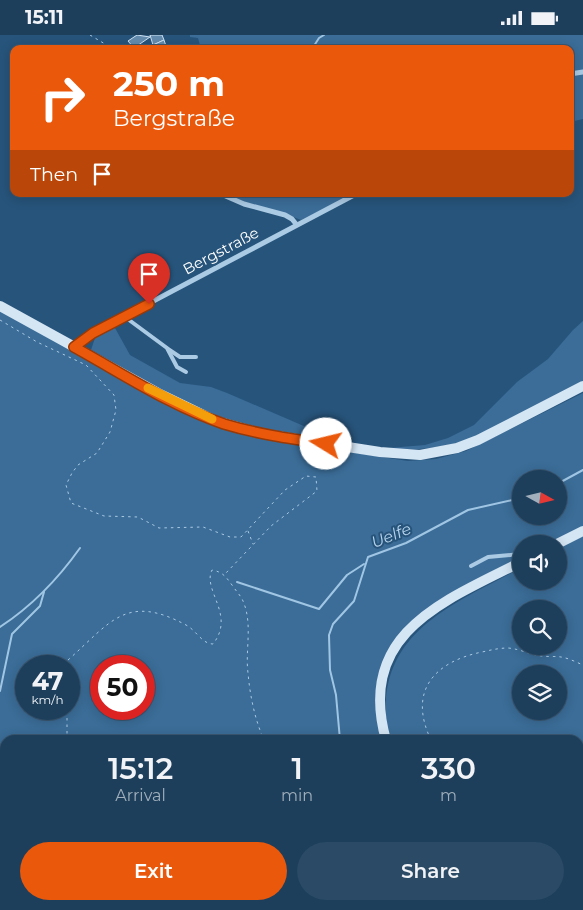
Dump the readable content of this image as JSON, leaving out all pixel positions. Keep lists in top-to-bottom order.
{
  "streets": {
    "street": ["Bergstraße"]
  },
  "water": ["Uelfe"],
  "north": "right",
  "page": {
    "status": "15:11",
    "turn": ["250 m", "Bergstraße"],
    "then": "Then",
    "speed": "47 km/h",
    "limit": "50",
    "eta": [
      "15:12",
      "Arrival",
      "1",
      "min",
      "330",
      "m"
    ],
    "buttons": ["Exit", "Share"]
  }
}
